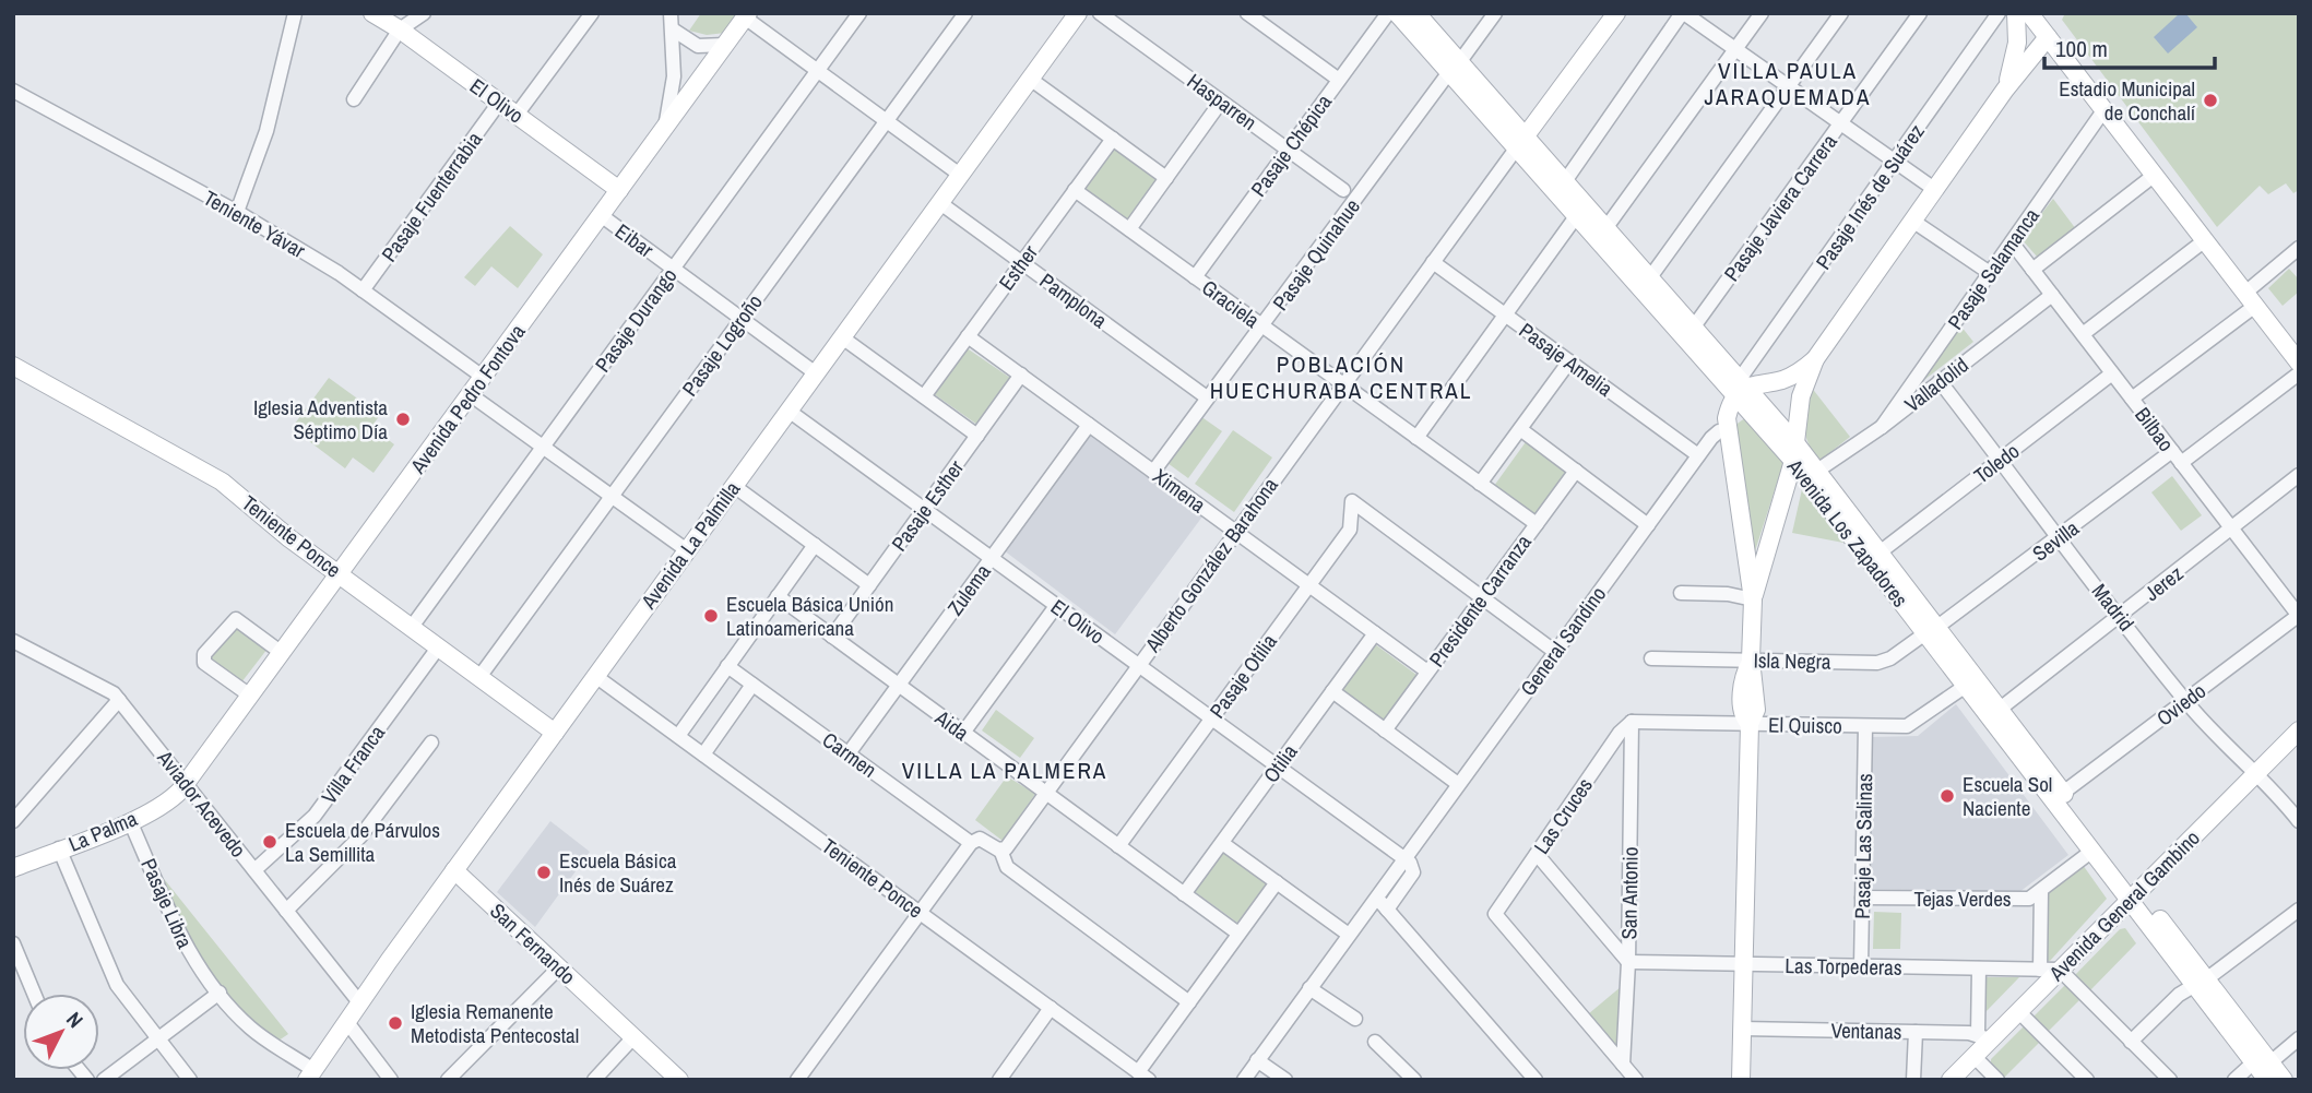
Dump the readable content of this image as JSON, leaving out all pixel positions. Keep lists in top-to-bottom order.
{
  "streets": {
    "main road": [
      "El Olivo",
      "Avenida Pedro Fontova",
      "Avenida Los Zapadores",
      "Teniente Ponce",
      "Avenida La Palmilla",
      "Alberto González Barahona",
      "General Sandino",
      "La Palma",
      "Avenida General Gambino",
      "San Fernando"
    ],
    "street": [
      "Hasparren",
      "Pasaje Chépica",
      "Pasaje Fuenterrabia",
      "Pasaje Inés de Suárez",
      "Pasaje Javiera Carrera",
      "Teniente Yávar",
      "Eibar",
      "Pasaje Quinahue",
      "Esther",
      "Pasaje Salamanca",
      "Pamplona",
      "Graciela",
      "Pasaje Durango",
      "Pasaje Logroño",
      "Pasaje Amelia",
      "Valladolid",
      "Bilbao",
      "Toledo",
      "Ximena",
      "Pasaje Esther",
      "Sevilla",
      "Jerez",
      "Zulema",
      "Presidente Carranza",
      "Madrid",
      "Isla Negra",
      "Pasaje Otilia",
      "Oviedo",
      "Aida",
      "El Quisco",
      "Carmen",
      "Otilia",
      "Villa Franca",
      "Aviador Acevedo",
      "Las Cruces",
      "Pasaje Las Salinas",
      "San Antonio",
      "Tejas Verdes",
      "Pasaje Libra",
      "Las Torpederas",
      "Ventanas"
    ]
  },
  "crossings": [
    ["El Olivo", "Pasaje Fuenterrabia"],
    ["El Olivo", "Avenida Pedro Fontova"],
    ["El Olivo", "Pasaje Esther"],
    ["El Olivo", "Avenida La Palmilla"],
    ["El Olivo", "Alberto González Barahona"],
    ["El Olivo", "Zulema"],
    ["El Olivo", "General Sandino"],
    ["El Olivo", "Pasaje Otilia"],
    ["El Olivo", "Otilia"],
    ["Hasparren", "Pasaje Chépica"],
    ["Pasaje Chépica", "Graciela"],
    ["Pasaje Fuenterrabia", "Teniente Yávar"],
    ["Pasaje Inés de Suárez", "Avenida Los Zapadores"],
    ["Pasaje Inés de Suárez", "General Sandino"],
    ["Pasaje Javiera Carrera", "Avenida Los Zapadores"],
    ["Teniente Yávar", "Avenida Pedro Fontova"],
    ["Eibar", "Pasaje Durango"],
    ["Eibar", "Pasaje Logroño"],
    ["Eibar", "Avenida Pedro Fontova"],
    ["Eibar", "Avenida La Palmilla"],
    ["Pasaje Quinahue", "Pamplona"],
    ["Pasaje Quinahue", "Graciela"],
    ["Pasaje Quinahue", "Ximena"],
    ["Pasaje Quinahue", "Avenida Los Zapadores"],
    ["Esther", "Pamplona"],
    ["Esther", "Graciela"],
    ["Esther", "Ximena"],
    ["Pasaje Salamanca", "Valladolid"],
    ["Pasaje Salamanca", "Bilbao"],
    ["Pamplona", "Avenida La Palmilla"],
    ["Graciela", "Alberto González Barahona"],
    ["Graciela", "Presidente Carranza"],
    ["Pasaje Durango", "Teniente Ponce"],
    ["Pasaje Logroño", "Teniente Ponce"],
    ["Pasaje Amelia", "Alberto González Barahona"],
    ["Pasaje Amelia", "General Sandino"],
    ["Valladolid", "Bilbao"],
    ["Valladolid", "Avenida Los Zapadores"],
    ["Valladolid", "Madrid"],
    ["Avenida Pedro Fontova", "Teniente Ponce"],
    ["Avenida Pedro Fontova", "Aviador Acevedo"],
    ["Avenida Pedro Fontova", "La Palma"],
    ["Bilbao", "Toledo"],
    ["Bilbao", "Sevilla"],
    ["Bilbao", "Jerez"],
    ["Bilbao", "Oviedo"],
    ["Toledo", "Avenida Los Zapadores"],
    ["Toledo", "Madrid"],
    ["Ximena", "Pasaje Esther"],
    ["Ximena", "Alberto González Barahona"],
    ["Ximena", "Zulema"],
    ["Ximena", "Presidente Carranza"],
    ["Ximena", "Pasaje Otilia"],
    ["Ximena", "Otilia"],
    ["Pasaje Esther", "Aida"],
    ["Avenida Los Zapadores", "Sevilla"],
    ["Avenida Los Zapadores", "Alberto González Barahona"],
    ["Avenida Los Zapadores", "Jerez"],
    ["Avenida Los Zapadores", "General Sandino"],
    ["Avenida Los Zapadores", "Isla Negra"],
    ["Avenida Los Zapadores", "Oviedo"],
    ["Avenida Los Zapadores", "El Quisco"],
    ["Avenida Los Zapadores", "Tejas Verdes"],
    ["Avenida Los Zapadores", "Avenida General Gambino"],
    ["Teniente Ponce", "Avenida La Palmilla"],
    ["Teniente Ponce", "Villa Franca"],
    ["Sevilla", "Madrid"],
    ["Sevilla", "Isla Negra"],
    ["Avenida La Palmilla", "Aviador Acevedo"],
    ["Avenida La Palmilla", "Pasaje Libra"],
    ["Avenida La Palmilla", "San Fernando"],
    ["Alberto González Barahona", "Aida"],
    ["Jerez", "Madrid"],
    ["Zulema", "Aida"],
    ["Zulema", "Carmen"],
    ["Presidente Carranza", "Pasaje Otilia"],
    ["Madrid", "Oviedo"],
    ["Madrid", "Avenida General Gambino"],
    ["Pasaje Otilia", "Aida"],
    ["Aida", "Otilia"],
    ["El Quisco", "Las Cruces"],
    ["El Quisco", "Pasaje Las Salinas"],
    ["El Quisco", "San Antonio"],
    ["Villa Franca", "Aviador Acevedo"],
    ["Aviador Acevedo", "La Palma"],
    ["Las Cruces", "San Antonio"],
    ["La Palma", "Pasaje Libra"],
    ["Pasaje Las Salinas", "Tejas Verdes"],
    ["Pasaje Las Salinas", "Las Torpederas"],
    ["San Antonio", "Las Torpederas"],
    ["Avenida General Gambino", "Las Torpederas"],
    ["Avenida General Gambino", "Ventanas"]
  ],
  "districts": ["VILLA PAULA JARAQUEMADA", "POBLACIÓN HUECHURABA CENTRAL", "VILLA LA PALMERA"],
  "places": [
    "Estadio Municipal de Conchalí",
    "Iglesia Adventista Séptimo Día",
    "Escuela Básica Unión Latinoamericana",
    "Escuela Sol Naciente",
    "Escuela de Párvulos La Semillita",
    "Escuela Básica Inés de Suárez",
    "Iglesia Remanente Metodista Pentecostal"
  ],
  "scale_bar": "100 m",
  "north": "top right"
}
